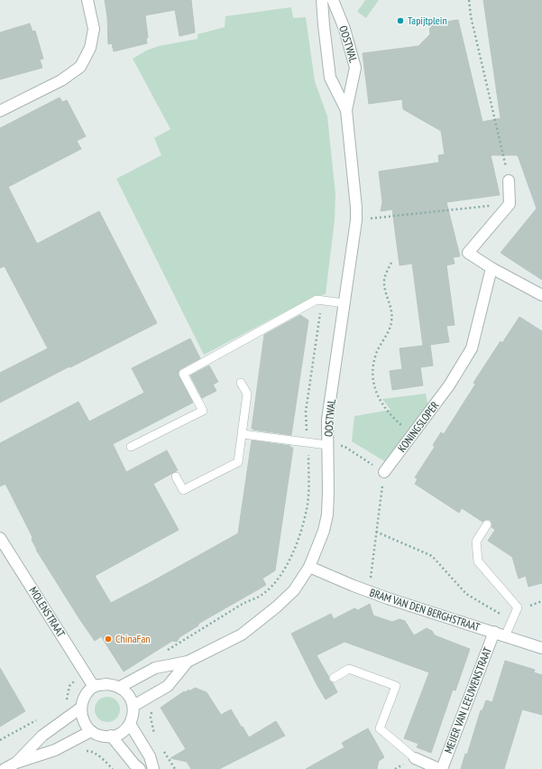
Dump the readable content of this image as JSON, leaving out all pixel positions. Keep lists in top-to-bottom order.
{
  "streets": {
    "street": [
      "OOSTWAL",
      "KONINGSLOPER",
      "BRAM VAN DEN BERGHSTRAAT",
      "MOLENSTRAAT",
      "MEIJER VAN LEEUWENSTRAAT"
    ]
  },
  "crossings": [
    ["OOSTWAL", "BRAM VAN DEN BERGHSTRAAT"],
    ["OOSTWAL", "MOLENSTRAAT"],
    ["BRAM VAN DEN BERGHSTRAAT", "MEIJER VAN LEEUWENSTRAAT"]
  ],
  "places": ["Tapijtplein", "ChinaFan"]
}
